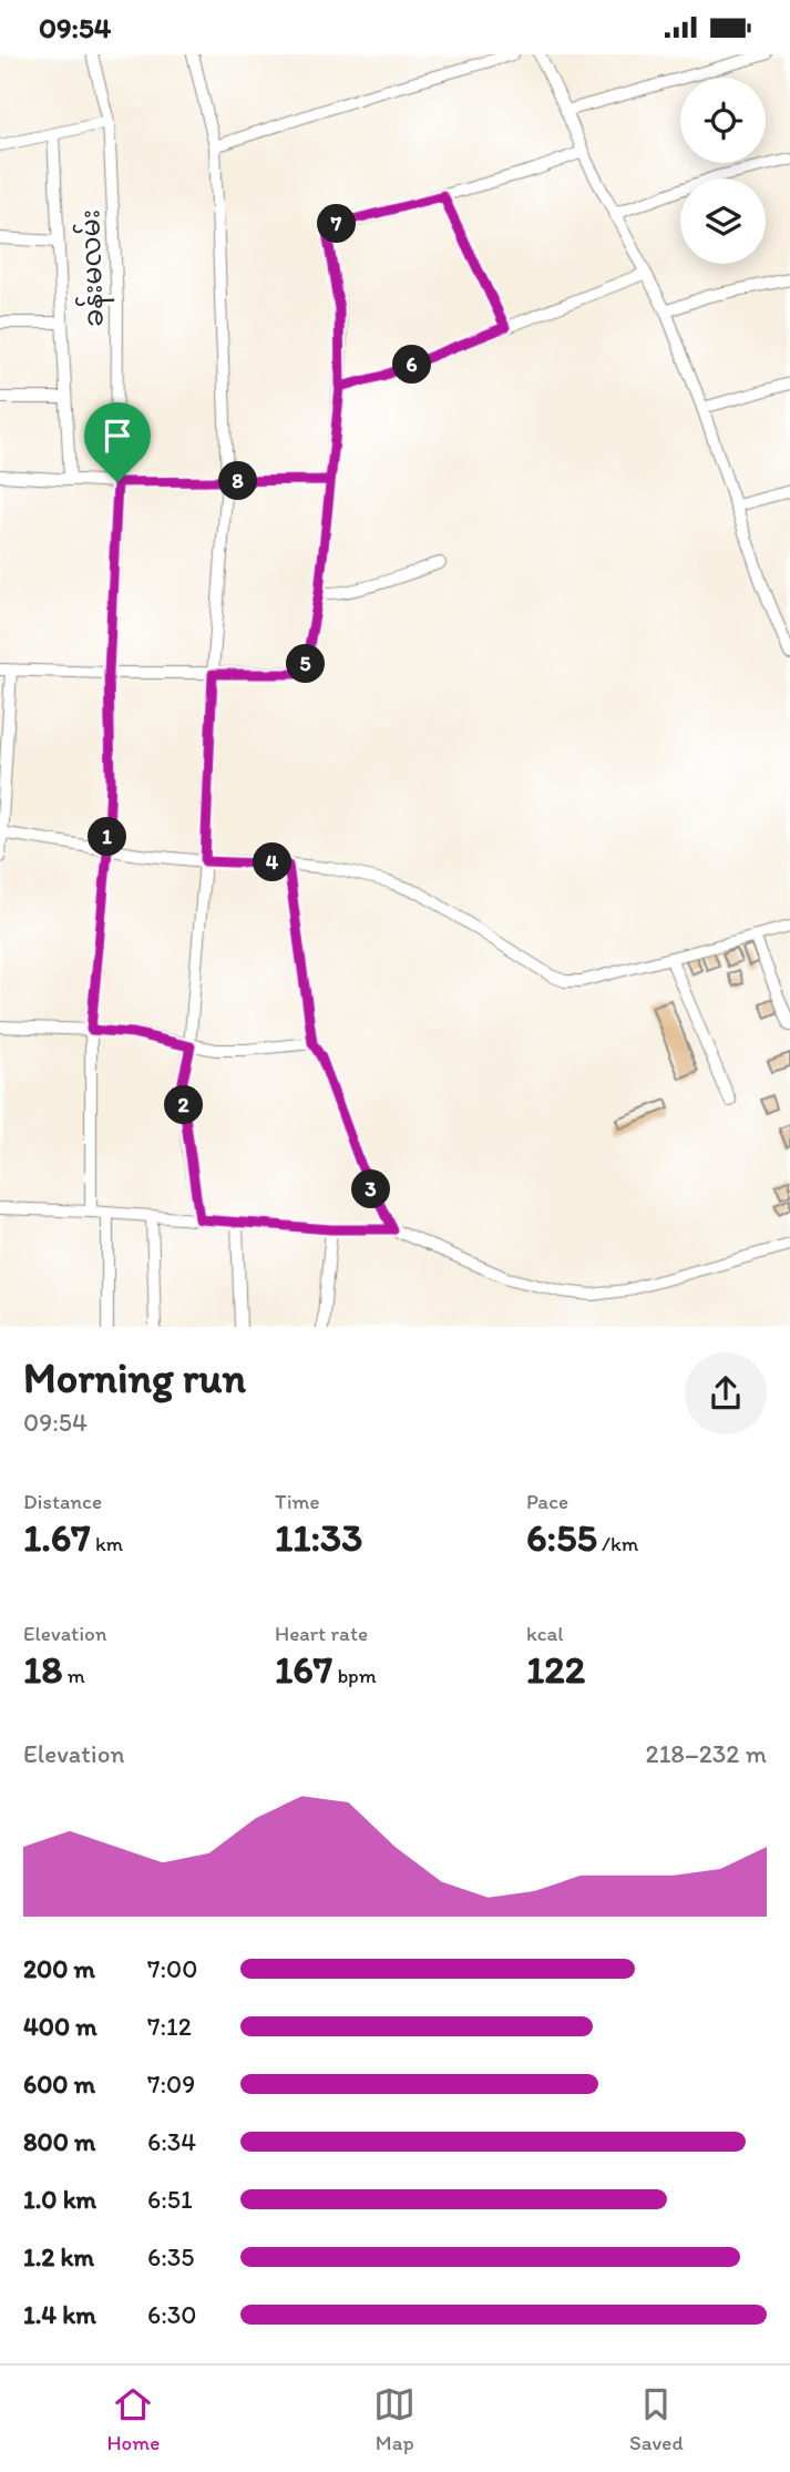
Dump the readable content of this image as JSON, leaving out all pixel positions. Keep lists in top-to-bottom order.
{
  "streets": {
    "street": ["ခန်းမလမ်း"]
  },
  "page": {
    "status": "09:54",
    "pins": [
      "7",
      "6",
      "8",
      "5",
      "1",
      "4",
      "2",
      "3"
    ],
    "heading": ["Morning run", "09:54"],
    "stats": [
      ["Distance", "1.67 km"],
      ["Time", "11:33"],
      ["Pace", "6:55 /km"],
      ["Elevation", "18 m"],
      ["Heart rate", "167 bpm"],
      ["kcal", "122"]
    ],
    "chart": ["Elevation", "218–232 m"],
    "list": [
      {
        "name": "200 m",
        "note": "7:00"
      },
      {
        "name": "400 m",
        "note": "7:12"
      },
      {
        "name": "600 m",
        "note": "7:09"
      },
      {
        "name": "800 m",
        "note": "6:34"
      },
      {
        "name": "1.0 km",
        "note": "6:51"
      },
      {
        "name": "1.2 km",
        "note": "6:35"
      },
      {
        "name": "1.4 km",
        "note": "6:30"
      }
    ],
    "tabs": ["Home", "Map", "Saved"]
  }
}
